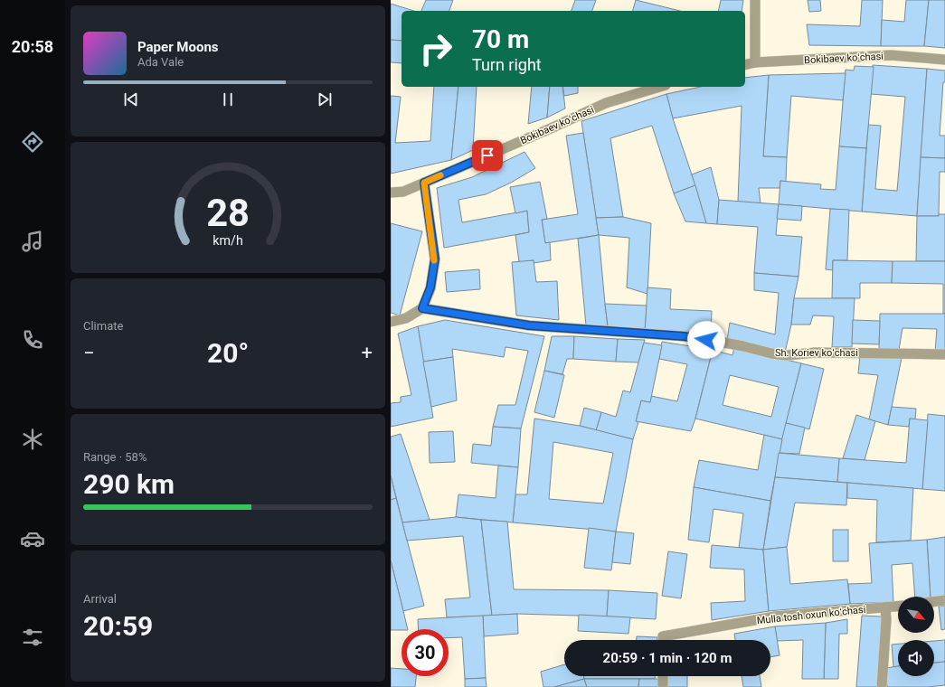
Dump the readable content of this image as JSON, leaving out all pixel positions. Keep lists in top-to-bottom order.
{
  "streets": {
    "street": ["Bokibaev koʻchasi", "Sh. Koriev koʻchasi", "Mulla tosh oxun koʻchasi"]
  },
  "north": "bottom right",
  "page": {
    "tabs": "20:58",
    "turn": ["70 m", "Turn right"],
    "song": ["Paper Moons", "Ada Vale"],
    "tile": [
      "Climate",
      ["Range · 58%", "290 km"],
      ["Arrival", "20:59"]
    ],
    "heat": ["−", "20°", "+"],
    "limit": "30",
    "trip": "20:59 · 1 min · 120 m",
    "gauge": ["28", "km/h"]
  }
}
